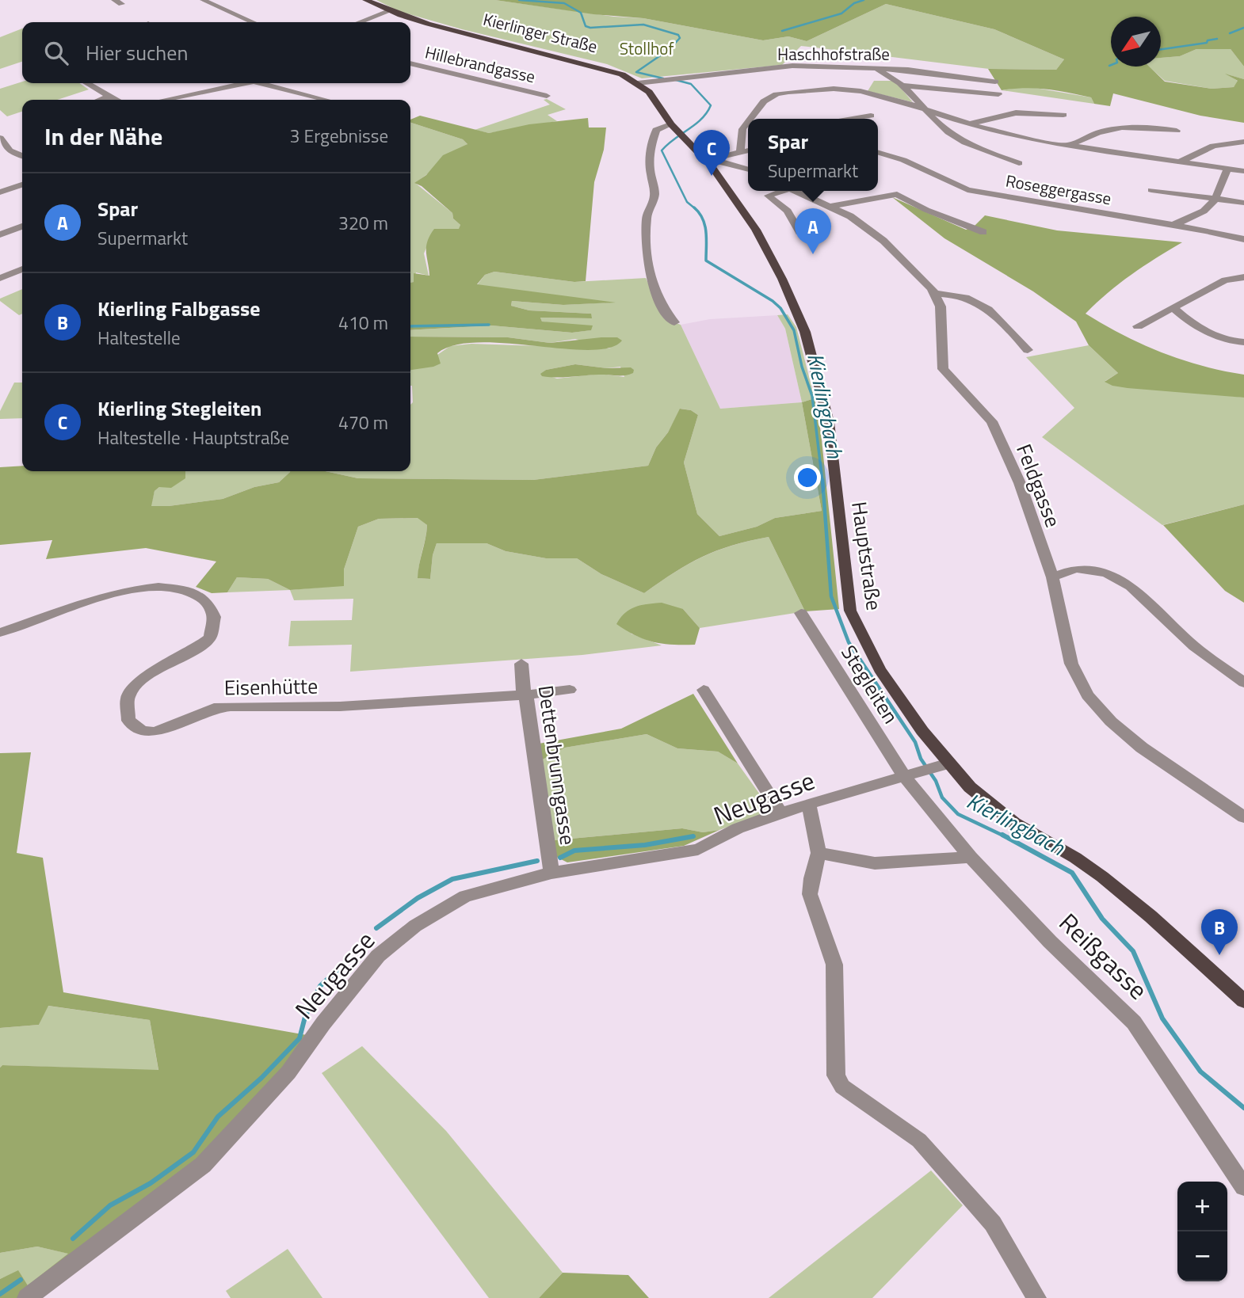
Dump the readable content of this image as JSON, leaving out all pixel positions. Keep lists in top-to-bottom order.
{
  "streets": {
    "main road": ["Kierlinger Straße", "Hauptstraße"],
    "street": [
      "Haschhofstraße",
      "Hillebrandgasse",
      "Roseggergasse",
      "Feldgasse",
      "Stegleiten",
      "Eisenhütte",
      "Dettenbrunngasse",
      "Neugasse",
      "Reißgasse"
    ]
  },
  "crossings": [
    ["Kierlinger Straße", "Haschhofstraße"],
    ["Kierlinger Straße", "Hauptstraße"],
    ["Hauptstraße", "Neugasse"],
    ["Stegleiten", "Neugasse"],
    ["Stegleiten", "Reißgasse"],
    ["Eisenhütte", "Dettenbrunngasse"],
    ["Dettenbrunngasse", "Neugasse"],
    ["Neugasse", "Reißgasse"]
  ],
  "water": ["Kierlingbach"],
  "parks": ["Stollhof"],
  "north": "bottom left",
  "page": {
    "search": "Hier suchen",
    "heading": ["In der Nähe", "3 Ergebnisse"],
    "popup": ["Spar", "Supermarkt"],
    "pins": ["C", "A", "B"],
    "list": [
      {
        "mark": "A",
        "name": "Spar",
        "note": "Supermarkt",
        "value": "320 m"
      },
      {
        "mark": "B",
        "name": "Kierling Falbgasse",
        "note": "Haltestelle",
        "value": "410 m"
      },
      {
        "mark": "C",
        "name": "Kierling Stegleiten",
        "note": "Haltestelle · Hauptstraße",
        "value": "470 m"
      }
    ],
    "map_buttons": ["+", "−"]
  }
}
